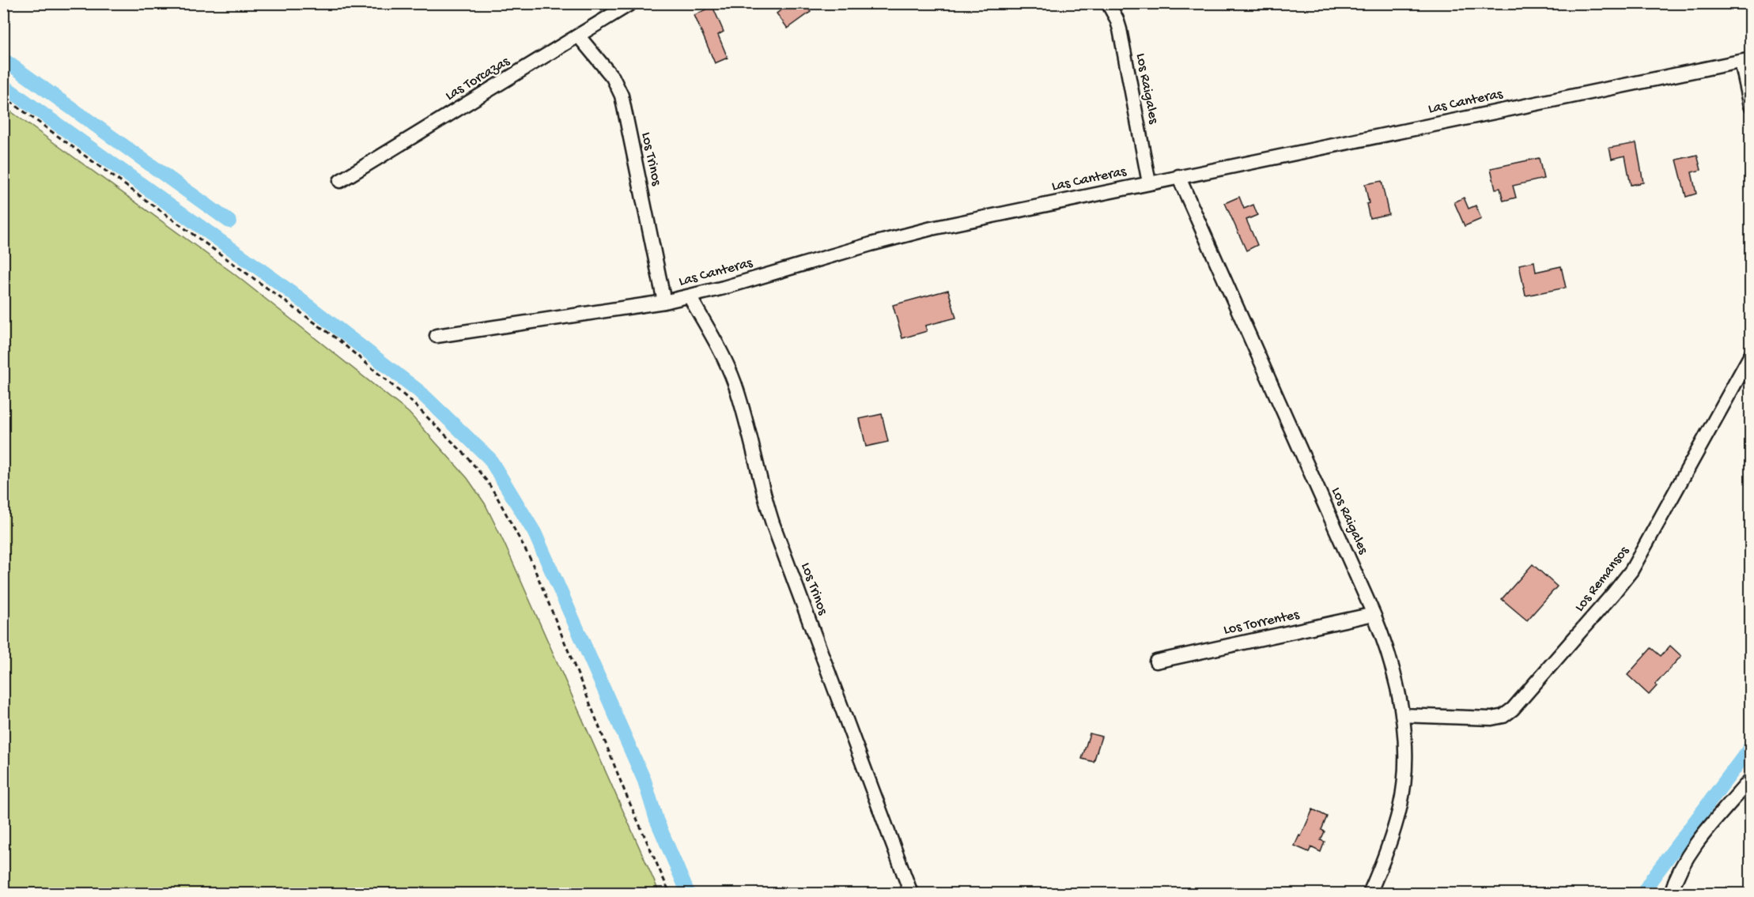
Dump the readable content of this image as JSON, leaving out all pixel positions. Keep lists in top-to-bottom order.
{
  "streets": {
    "street": [
      "Las Torcazas",
      "Los Raigales",
      "Las Canteras",
      "Los Trinos",
      "Los Remansos",
      "Los Torrentes"
    ]
  },
  "crossings": [
    ["Las Torcazas", "Los Trinos"],
    ["Los Raigales", "Las Canteras"],
    ["Los Raigales", "Los Remansos"],
    ["Los Raigales", "Los Torrentes"],
    ["Las Canteras", "Los Trinos"]
  ]
}
